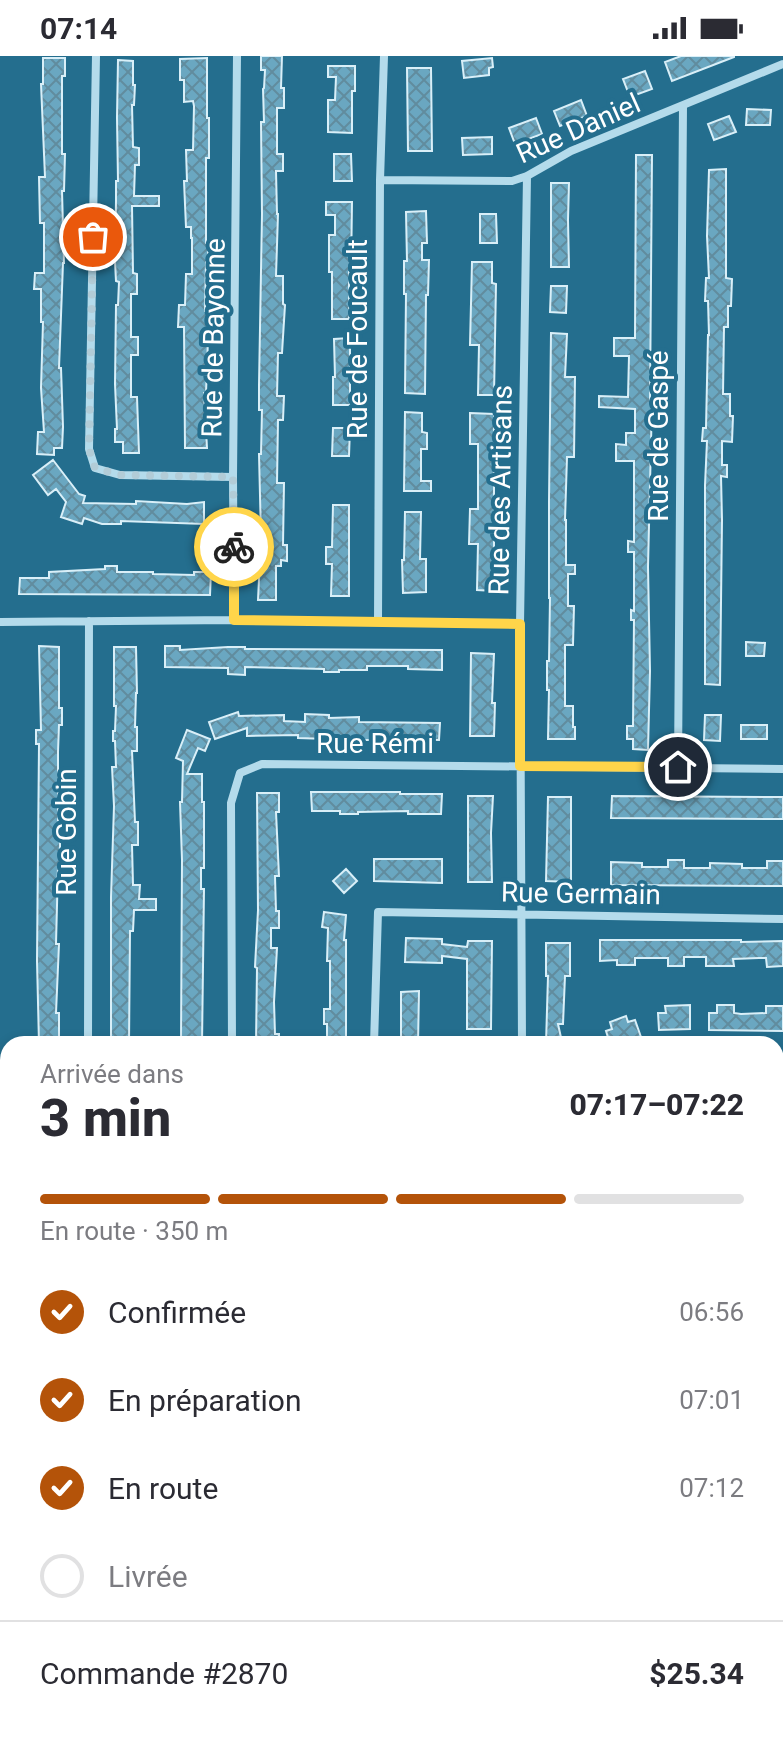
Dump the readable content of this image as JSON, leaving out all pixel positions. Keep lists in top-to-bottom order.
{
  "streets": {
    "street": [
      "Rue Daniel",
      "Rue de Bayonne",
      "Rue de Foucault",
      "Rue de Gaspé",
      "Rue des Artisans",
      "Rue Rémi",
      "Rue Gobin",
      "Rue Germain"
    ]
  },
  "crossings": [
    ["Rue Daniel", "Rue de Foucault"],
    ["Rue Daniel", "Rue de Gaspé"],
    ["Rue Daniel", "Rue des Artisans"],
    ["Rue de Gaspé", "Rue Rémi"],
    ["Rue des Artisans", "Rue Rémi"],
    ["Rue des Artisans", "Rue Germain"]
  ],
  "page": {
    "status": "07:14",
    "heading": ["3 min", "Arrivée dans", "07:17–07:22"],
    "panel": ["Commande #2870", "$25.34"],
    "bar": "En route · 350 m",
    "list": [
      ["Confirmée", "06:56"],
      ["En préparation", "07:01"],
      ["En route", "07:12"],
      "Livrée"
    ]
  }
}
